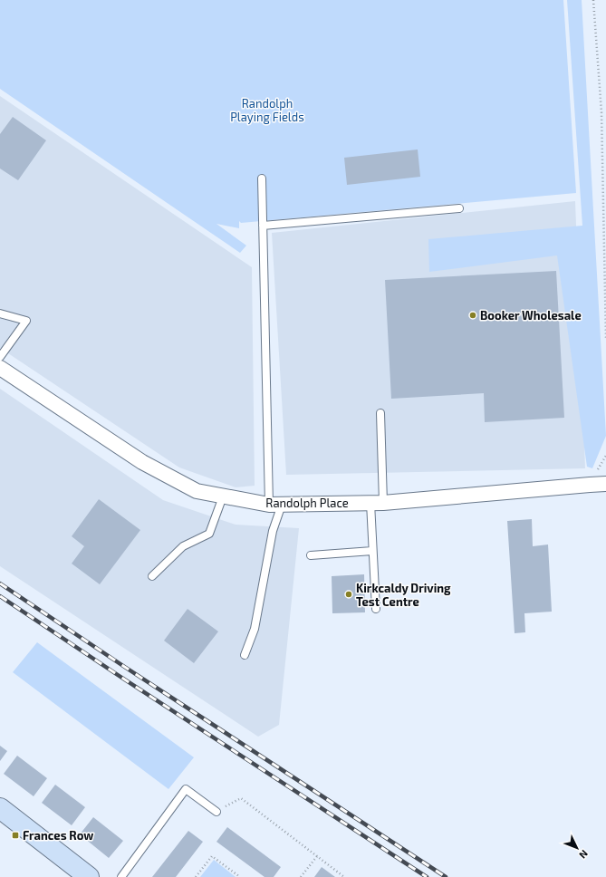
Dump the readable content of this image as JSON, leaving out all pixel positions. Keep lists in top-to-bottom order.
{
  "streets": {
    "street": ["Randolph Place"]
  },
  "parks": ["Randolph Playing Fields"],
  "places": {
    "other": ["Booker Wholesale", "Kirkcaldy Driving Test Centre"],
    "transit": ["Frances Row"]
  },
  "north": "bottom right"
}
